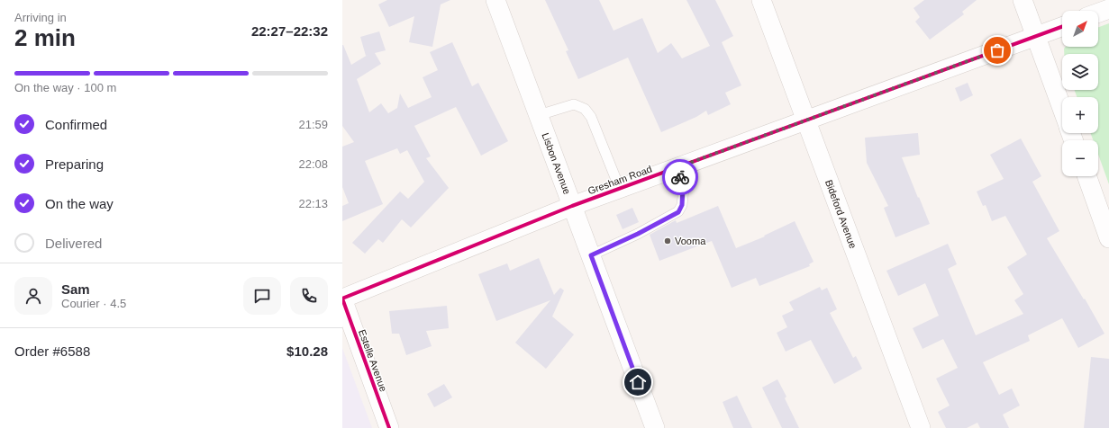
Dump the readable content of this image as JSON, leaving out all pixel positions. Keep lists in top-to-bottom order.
{
  "streets": {
    "street": [
      "Lisbon Avenue",
      "Gresham Road",
      "Bideford Avenue",
      "Estelle Avenue"
    ]
  },
  "crossings": [
    ["Lisbon Avenue", "Gresham Road"],
    ["Gresham Road", "Bideford Avenue"],
    ["Gresham Road", "Estelle Avenue"]
  ],
  "places": ["Vooma"],
  "north": "top right",
  "page": {
    "heading": ["2 min", "Arriving in", "22:27–22:32"],
    "panel": [
      "Sam",
      "Courier · 4.5",
      "Order #6588",
      "$10.28"
    ],
    "map_buttons": ["+", "−"],
    "bar": "On the way · 100 m",
    "list": [
      ["Confirmed", "21:59"],
      ["Preparing", "22:08"],
      ["On the way", "22:13"],
      "Delivered"
    ]
  }
}
